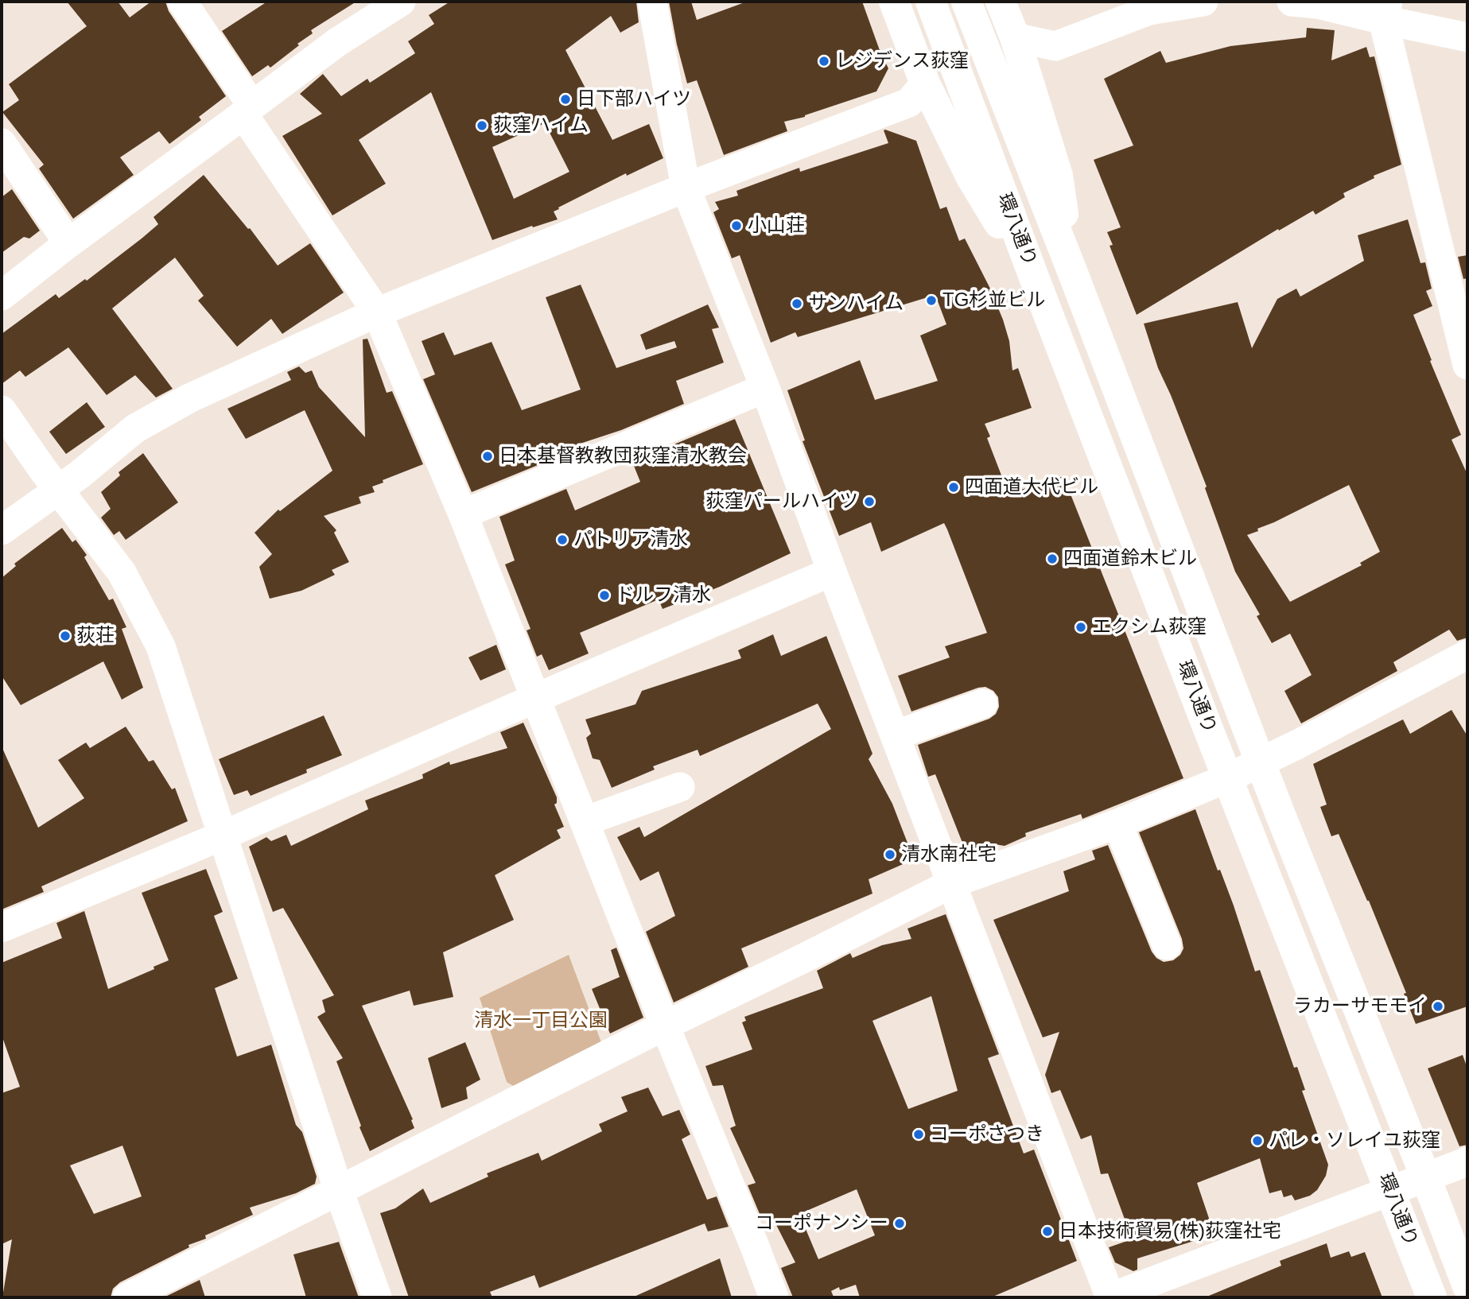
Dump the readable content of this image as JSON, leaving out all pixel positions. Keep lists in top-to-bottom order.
{
  "streets": {
    "main road": ["環八通り"]
  },
  "parks": ["清水一丁目公園"],
  "places": [
    "レジデンス荻窪",
    "日下部ハイツ",
    "荻窪ハイム",
    "小山荘",
    "TG杉並ビル",
    "サンハイム",
    "日本基督教教団荻窪清水教会",
    "四面道大代ビル",
    "荻窪パールハイツ",
    "パトリア清水",
    "四面道鈴木ビル",
    "ドルフ清水",
    "エクシム荻窪",
    "荻荘",
    "清水南社宅",
    "ラカーサモモイ",
    "コーポさつき",
    "パレ・ソレイユ荻窪",
    "コーポナンシー",
    "日本技術貿易(株)荻窪社宅"
  ]
}
